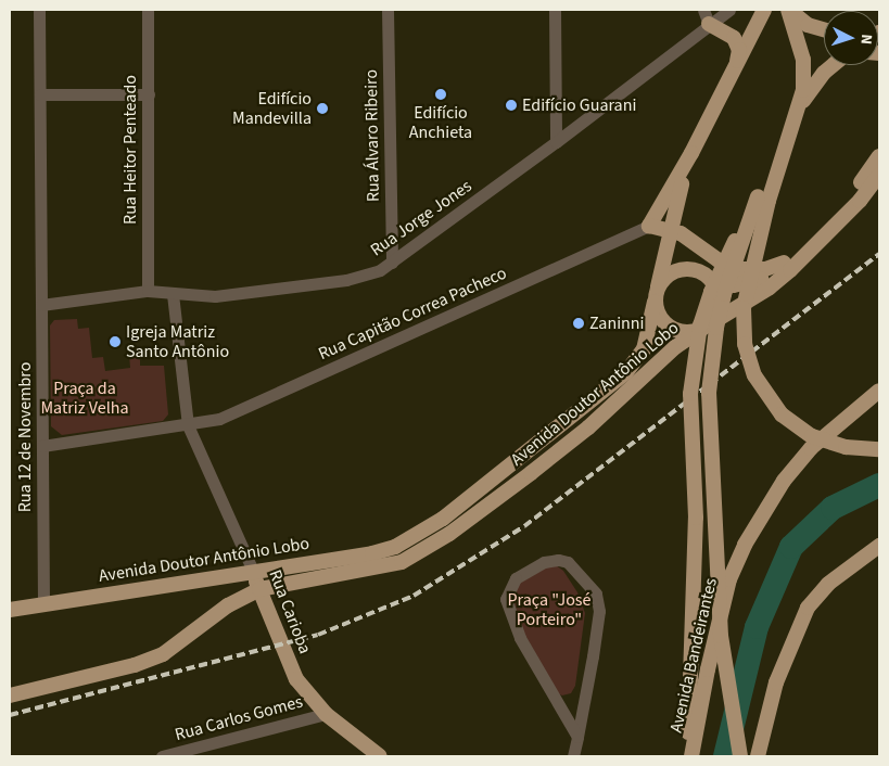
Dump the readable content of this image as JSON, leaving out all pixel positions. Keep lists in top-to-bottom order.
{
  "streets": {
    "main road": ["Avenida Doutor Antônio Lobo", "Rua Carioba", "Avenida Bandeirantes"],
    "street": [
      "Rua Álvaro Ribeiro",
      "Rua Heitor Penteado",
      "Rua Jorge Jones",
      "Rua Capitão Correa Pacheco",
      "Rua 12 de Novembro",
      "Rua Carlos Gomes"
    ]
  },
  "crossings": [
    ["Rua Álvaro Ribeiro", "Rua Jorge Jones"],
    ["Rua Heitor Penteado", "Rua Jorge Jones"],
    ["Rua Jorge Jones", "Rua 12 de Novembro"],
    ["Rua Jorge Jones", "Rua Carioba"],
    ["Rua Capitão Correa Pacheco", "Rua 12 de Novembro"],
    ["Rua Capitão Correa Pacheco", "Rua Carioba"],
    ["Avenida Doutor Antônio Lobo", "Rua 12 de Novembro"],
    ["Avenida Doutor Antônio Lobo", "Rua Carioba"],
    ["Rua Carioba", "Rua Carlos Gomes"]
  ],
  "parks": ["Praça da Matriz Velha", "Praça \"José Porteiro\""],
  "places": [
    "Edifício Anchieta",
    "Edifício Guarani",
    "Edifício Mandevilla",
    "Zaninni",
    "Igreja Matriz Santo Antônio"
  ],
  "north": "right"
}
